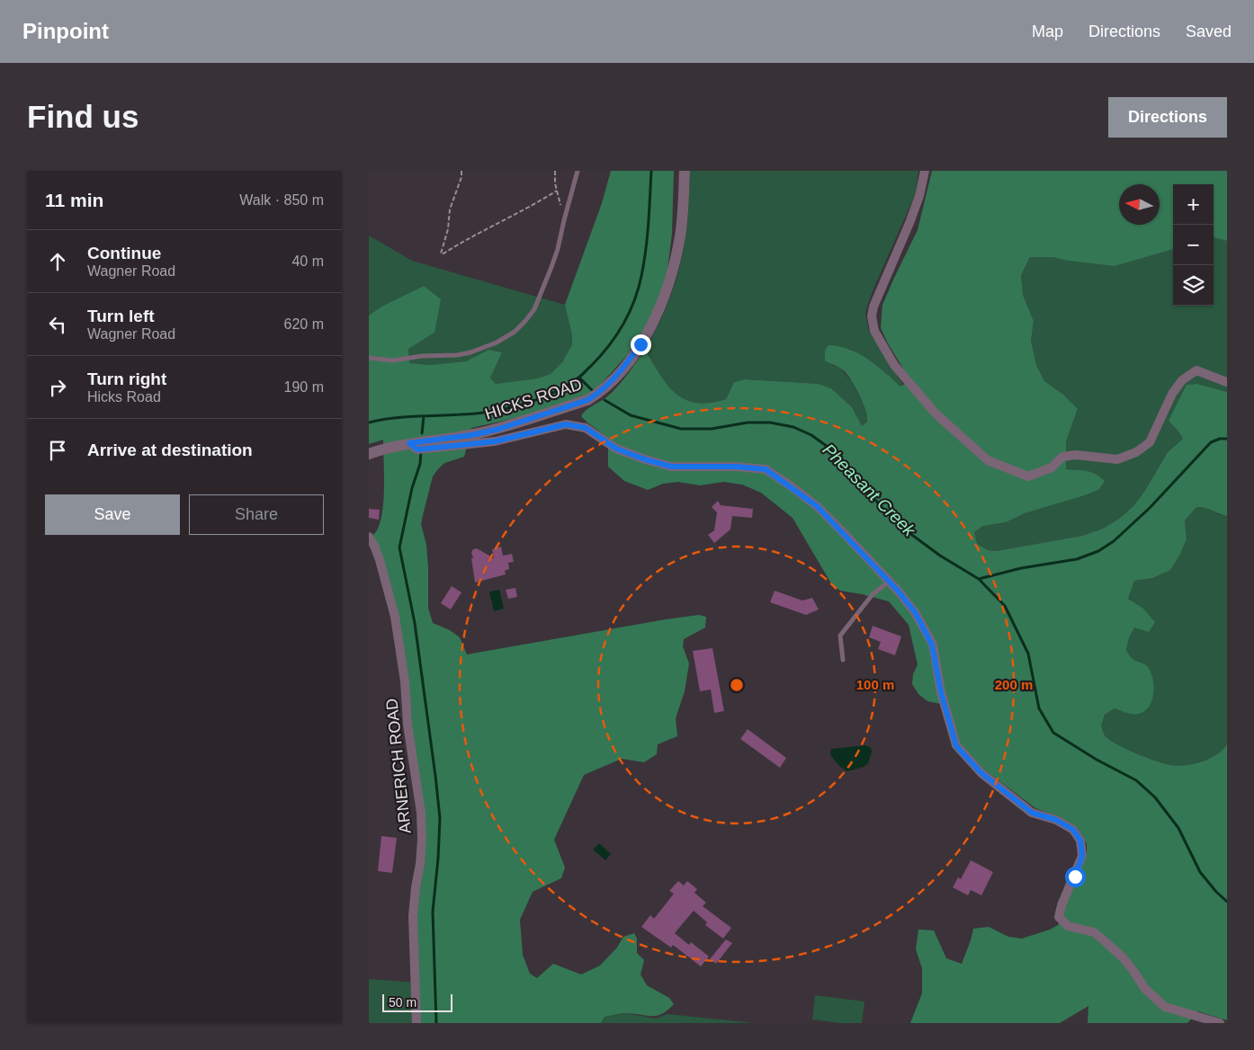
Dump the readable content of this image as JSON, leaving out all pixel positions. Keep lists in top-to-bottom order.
{
  "streets": {
    "street": ["HICKS ROAD", "ARNERICH ROAD"]
  },
  "water": ["Pheasant Creek"],
  "scale_bar": "50 m",
  "north": "left",
  "page": {
    "header": "Pinpoint",
    "nav": ["Map", "Directions", "Saved"],
    "buttons": [
      "Directions",
      ["Save", "Share"]
    ],
    "title": "Find us",
    "heading": ["11 min", "Walk · 850 m"],
    "map_buttons": ["+", "−"],
    "list": [
      ["Continue", "Wagner Road", "40 m"],
      ["Turn left", "Wagner Road", "620 m"],
      ["Turn right", "Hicks Road", "190 m"],
      "Arrive at destination"
    ],
    "scale": "50 m"
  },
  "rings": ["100 m", "200 m"]
}
